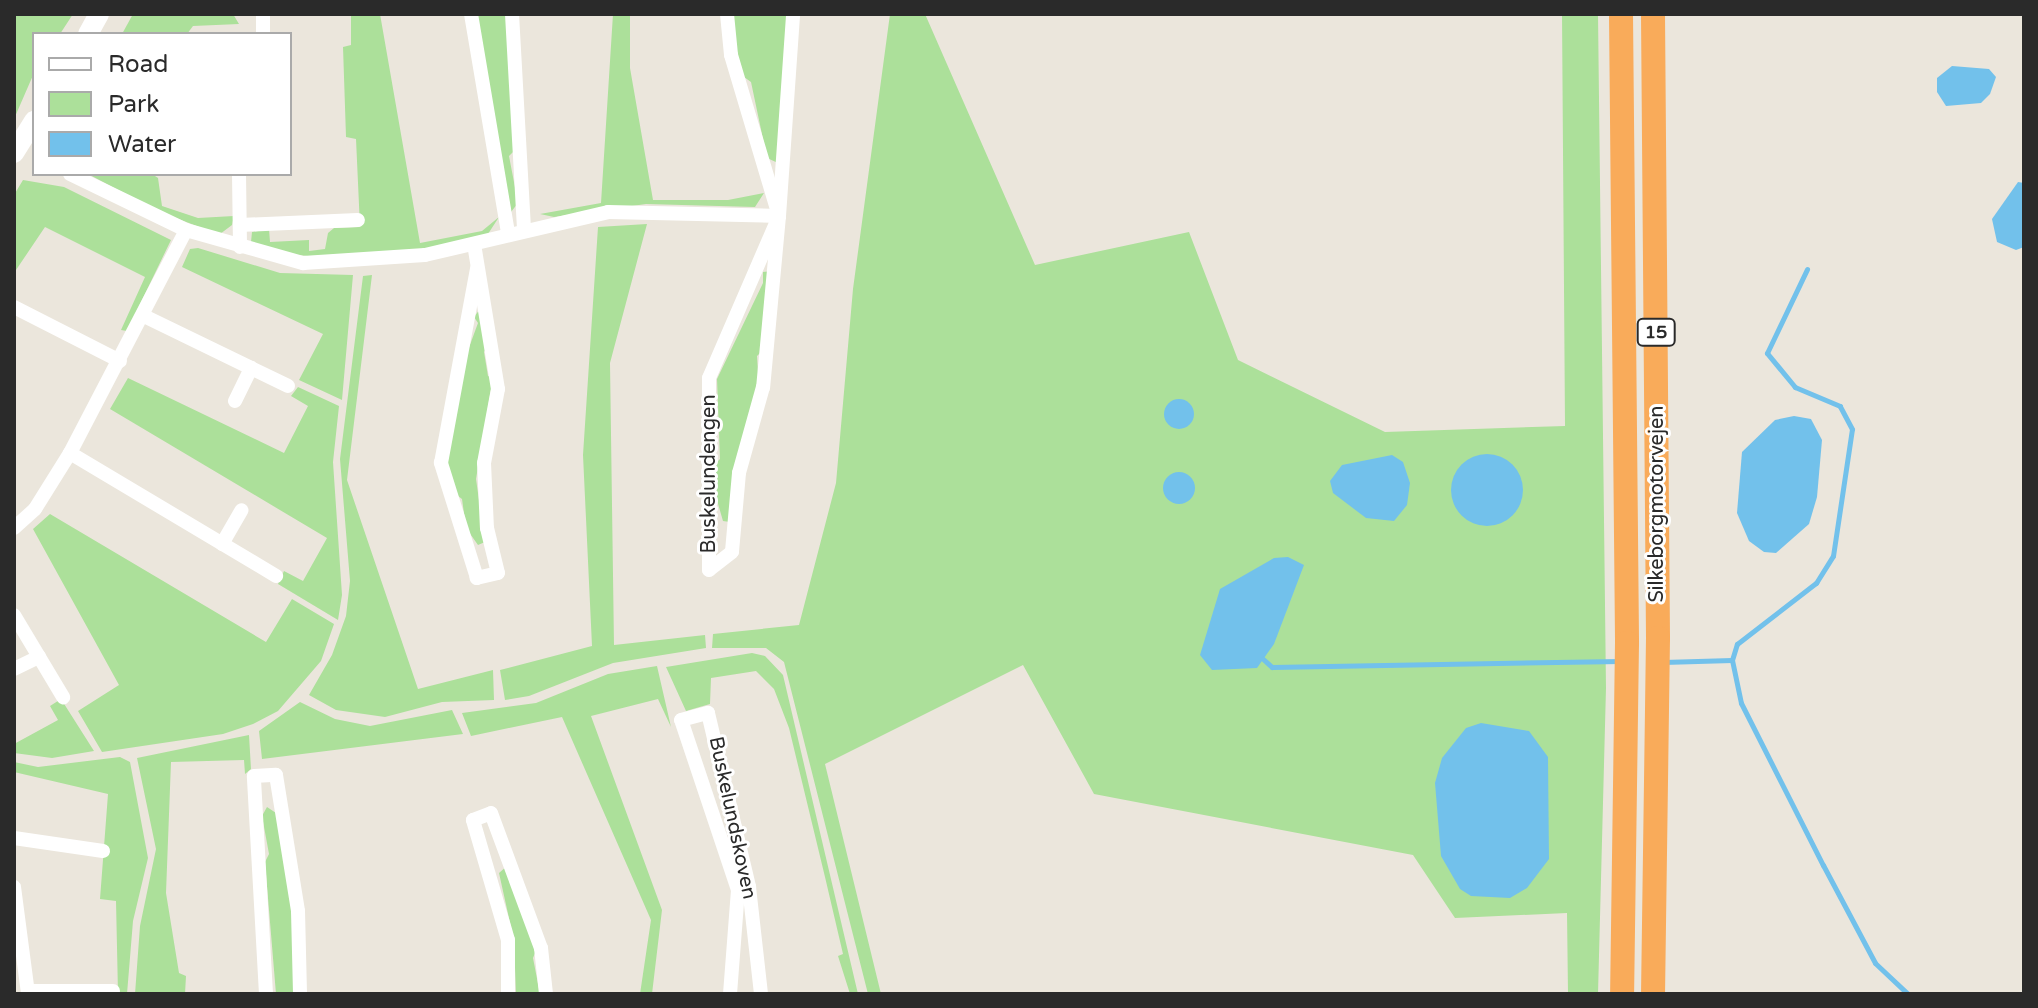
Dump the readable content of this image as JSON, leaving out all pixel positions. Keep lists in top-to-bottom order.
{
  "streets": {
    "highway": ["15", "Silkeborgmotorvejen"],
    "street": ["Buskelundengen", "Buskelundskoven"]
  },
  "legend": ["Road", "Park", "Water"]
}
